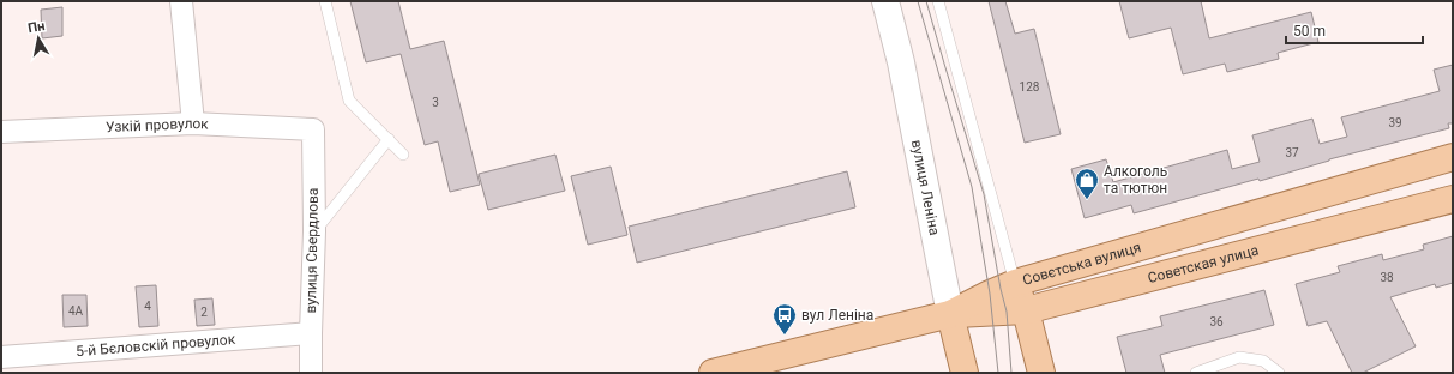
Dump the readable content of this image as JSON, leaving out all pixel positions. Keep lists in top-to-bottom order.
{
  "streets": {
    "main road": ["вулиця Леніна", "Совєтська вулиця", "Советская улица"],
    "street": ["Узкій провулок", "вулиця Свердлова", "5-й Бєловскій провулок"]
  },
  "crossings": [
    ["Узкій провулок", "вулиця Свердлова"],
    ["вулиця Леніна", "Совєтська вулиця"],
    ["вулиця Леніна", "Советская улица"],
    ["вулиця Свердлова", "5-й Бєловскій провулок"],
    ["Совєтська вулиця", "Советская улица"]
  ],
  "places": {
    "shop": ["Алкоголь та тютюн"],
    "bus stop": ["вул Леніна"]
  },
  "house_numbers": [
    "128",
    "3",
    "39",
    "37",
    "38",
    "4",
    "4А",
    "2",
    "36"
  ],
  "scale_bar": "50 m",
  "north": "top"
}
